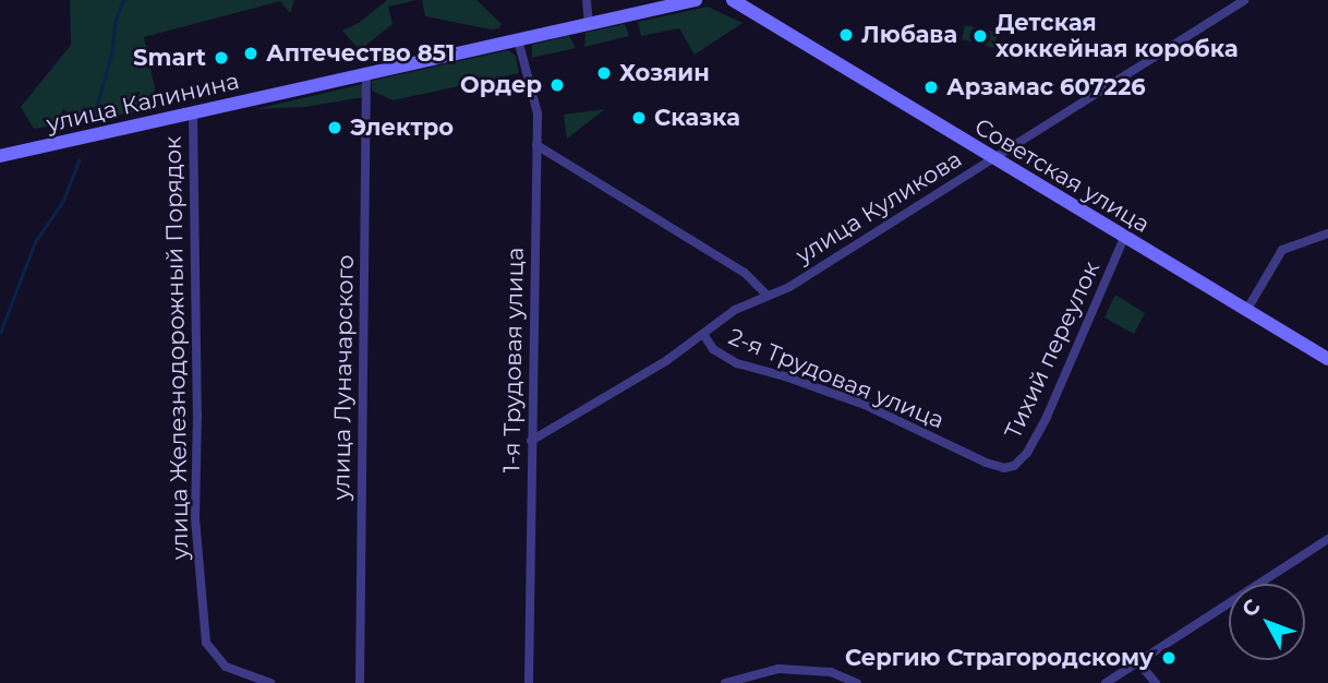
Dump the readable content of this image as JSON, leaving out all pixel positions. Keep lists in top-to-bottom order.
{
  "streets": {
    "street": [
      "улица Калинина",
      "Советская улица",
      "улица Куликова",
      "улица Железнодорожный Порядок",
      "Тихий переулок",
      "1-я Трудовая улица",
      "улица Луначарского",
      "2-я Трудовая улица"
    ]
  },
  "crossings": [
    ["улица Калинина", "улица Железнодорожный Порядок"],
    ["улица Калинина", "1-я Трудовая улица"],
    ["улица Калинина", "улица Луначарского"],
    ["Советская улица", "улица Куликова"],
    ["Советская улица", "Тихий переулок"],
    ["улица Куликова", "1-я Трудовая улица"],
    ["улица Куликова", "2-я Трудовая улица"],
    ["Тихий переулок", "2-я Трудовая улица"]
  ],
  "places": [
    "Любава",
    "Детская хоккейная коробка",
    "Аптечество 851",
    "Smart",
    "Хозяин",
    "Ордер",
    "Арзамас 607226",
    "Сказка",
    "Электро",
    "Сергию Страгородскому"
  ],
  "north": "top left"
}
